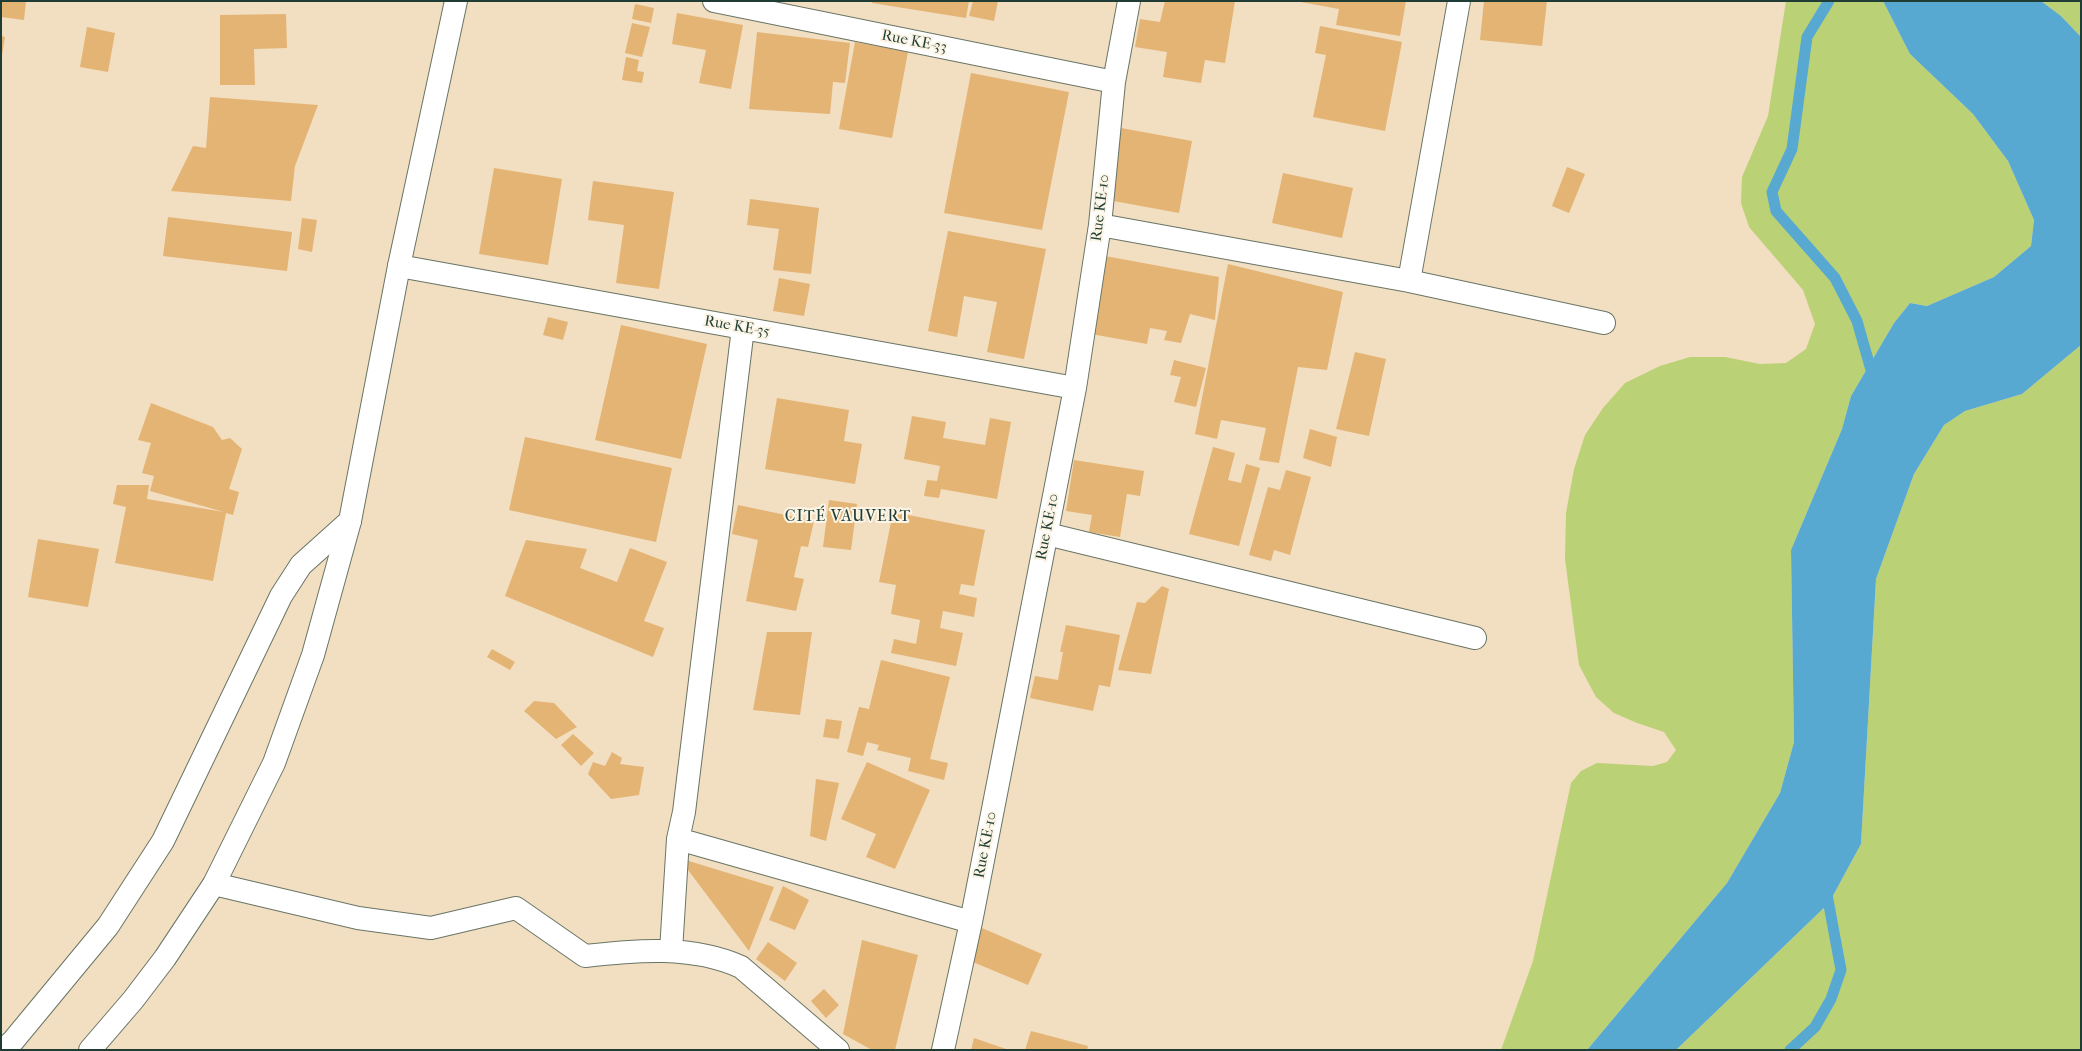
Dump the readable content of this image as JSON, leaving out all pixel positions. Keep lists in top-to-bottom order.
{
  "streets": {
    "main road": ["Rue KE-33", "Rue KE-10", "Rue KE-35"]
  },
  "crossings": [
    ["Rue KE-33", "Rue KE-10"],
    ["Rue KE-10", "Rue KE-35"]
  ],
  "districts": ["CITÉ VAUVERT"]
}
